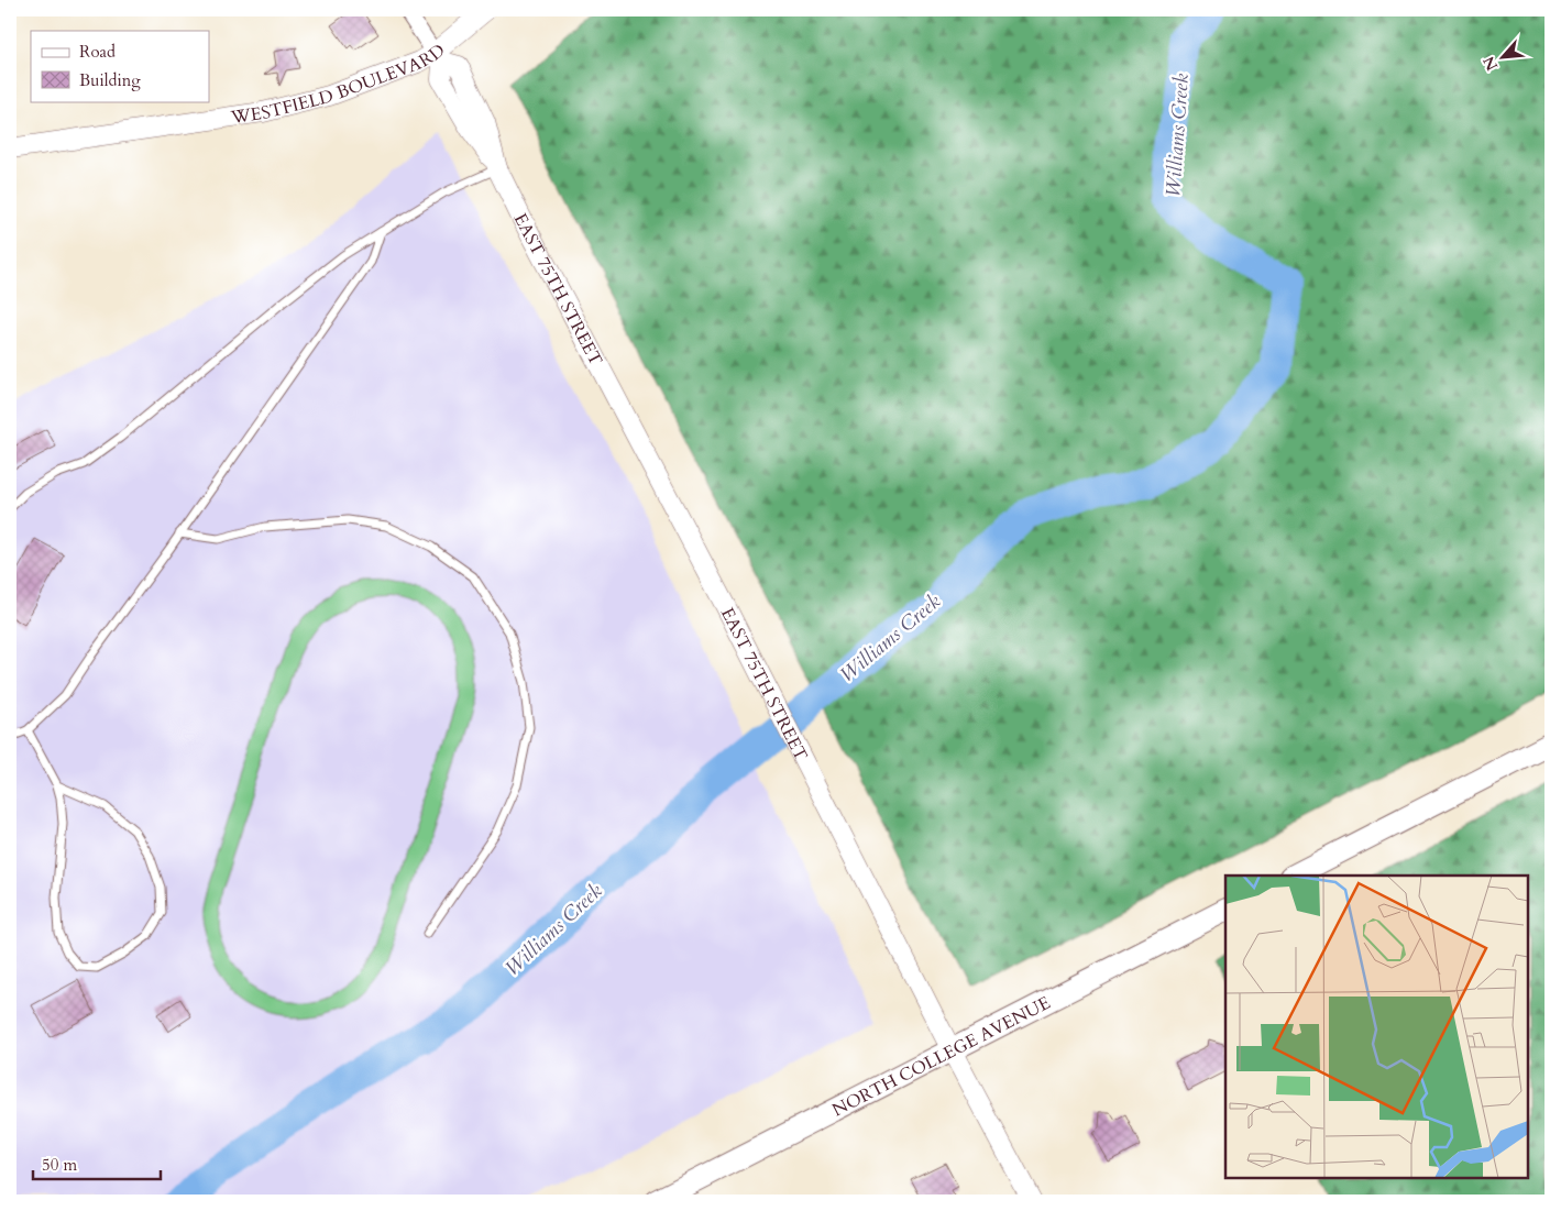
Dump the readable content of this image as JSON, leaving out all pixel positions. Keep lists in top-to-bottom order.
{
  "streets": {
    "main road": ["NORTH COLLEGE AVENUE"],
    "street": ["WESTFIELD BOULEVARD", "EAST 75TH STREET"]
  },
  "crossings": [
    ["WESTFIELD BOULEVARD", "EAST 75TH STREET"],
    ["EAST 75TH STREET", "NORTH COLLEGE AVENUE"]
  ],
  "water": ["Williams Creek"],
  "legend": ["Road", "Building"],
  "scale_bar": "50 m",
  "north": "bottom left"
}
